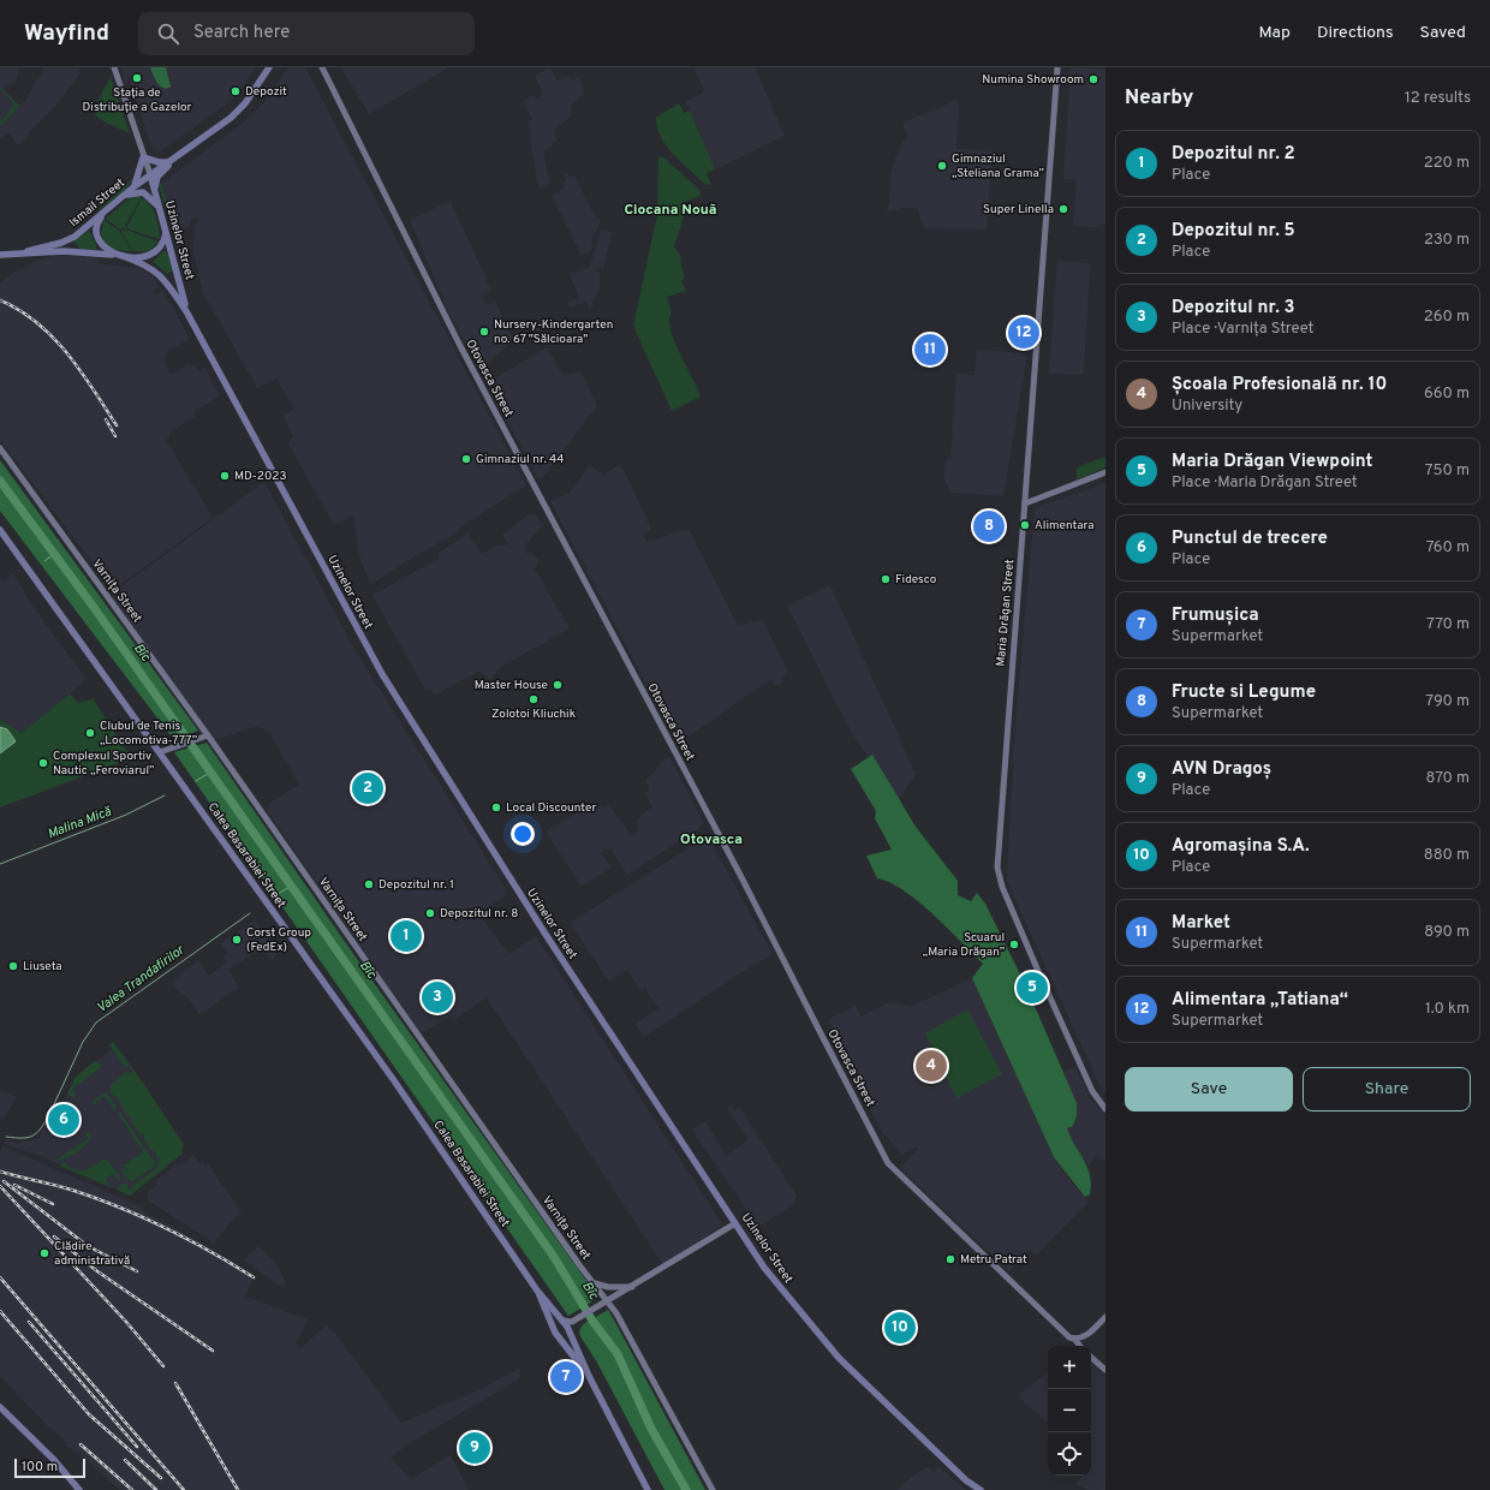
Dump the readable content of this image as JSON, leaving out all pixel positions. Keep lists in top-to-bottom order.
{
  "streets": {
    "main road": ["Ismail Street", "Uzinelor Street", "Calea Basarabiei Street"],
    "street": ["Otovasca Street", "Varnița Street", "Maria Drăgan Street"]
  },
  "crossings": [
    ["Ismail Street", "Uzinelor Street"]
  ],
  "districts": ["Ciocana Nouă", "Otovasca"],
  "water": ["Bîc", "Malina Mică", "Valea Trandafirilor"],
  "places": [
    "Stația de Distribuție a Gazelor",
    "Numina Showroom",
    "Depozit",
    "Gimnaziul „Steliana Grama”",
    "Super Linella",
    "Nursery-Kindergarten no. 67 \"Sălcioara\"",
    "Gimnaziul nr. 44",
    "MD-2023",
    "Alimentara",
    "Fidesco",
    "Master House",
    "Zolotoi Kliuchik",
    "Clubul de Tenis „Locomotiva-777”",
    "Complexul Sportiv Nautic „Feroviarul”",
    "Local Discounter",
    "Depozitul nr. 1",
    "Depozitul nr. 8",
    "Corst Group (FedEx)",
    "Scuarul „Maria Drăgan”",
    "Liuseta",
    "Clădire administrativă",
    "Metru Patrat"
  ],
  "scale_bar": "100 m",
  "page": {
    "header": "Wayfind",
    "search": "Search here",
    "nav": ["Map", "Directions", "Saved"],
    "heading": ["Nearby", "12 results"],
    "list": [
      {
        "mark": "1",
        "name": "Depozitul nr. 2",
        "note": "Place",
        "value": "220 m"
      },
      {
        "mark": "2",
        "name": "Depozitul nr. 5",
        "note": "Place",
        "value": "230 m"
      },
      {
        "mark": "3",
        "name": "Depozitul nr. 3",
        "note": "Place · Varnița Street",
        "value": "260 m"
      },
      {
        "mark": "4",
        "name": "Școala Profesională nr. 10",
        "note": "University",
        "value": "660 m"
      },
      {
        "mark": "5",
        "name": "Maria Drăgan Viewpoint",
        "note": "Place · Maria Drăgan Street",
        "value": "750 m"
      },
      {
        "mark": "6",
        "name": "Punctul de trecere",
        "note": "Place",
        "value": "760 m"
      },
      {
        "mark": "7",
        "name": "Frumușica",
        "note": "Supermarket",
        "value": "770 m"
      },
      {
        "mark": "8",
        "name": "Fructe si Legume",
        "note": "Supermarket",
        "value": "790 m"
      },
      {
        "mark": "9",
        "name": "AVN Dragoș",
        "note": "Place",
        "value": "870 m"
      },
      {
        "mark": "10",
        "name": "Agromașina S.A.",
        "note": "Place",
        "value": "880 m"
      },
      {
        "mark": "11",
        "name": "Market",
        "note": "Supermarket",
        "value": "890 m"
      },
      {
        "mark": "12",
        "name": "Alimentara „Tatiana“",
        "note": "Supermarket",
        "value": "1.0 km"
      }
    ],
    "pins": [
      "12",
      "11",
      "8",
      "2",
      "1",
      "5",
      "3",
      "4",
      "6",
      "10",
      "7",
      "9"
    ],
    "buttons": ["Save", "Share"],
    "map_buttons": ["+", "−"],
    "scale": "100 m"
  }
}
